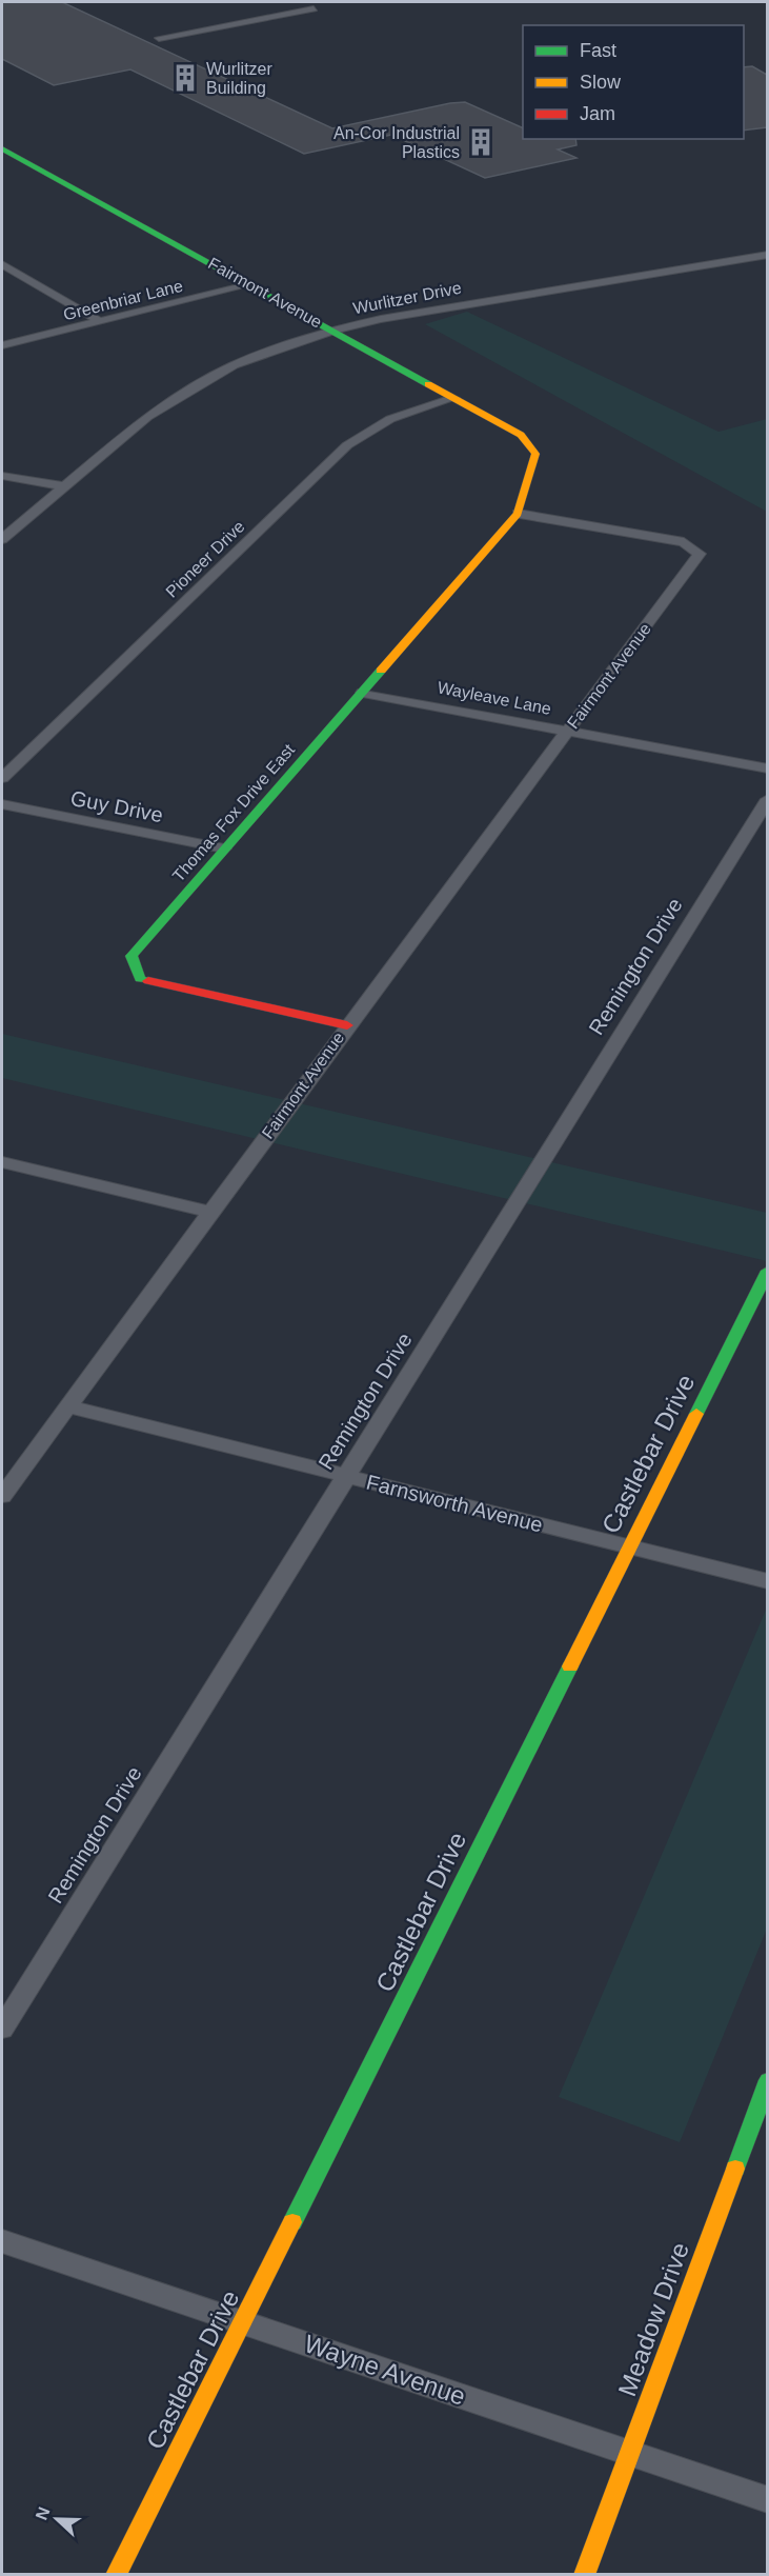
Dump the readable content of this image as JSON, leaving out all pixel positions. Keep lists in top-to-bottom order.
{
  "streets": {
    "street": [
      "Fairmont Avenue",
      "Wurlitzer Drive",
      "Greenbriar Lane",
      "Pioneer Drive",
      "Wayleave Lane",
      "Guy Drive",
      "Thomas Fox Drive East",
      "Remington Drive",
      "Castlebar Drive",
      "Farnsworth Avenue",
      "Meadow Drive",
      "Wayne Avenue"
    ]
  },
  "crossings": [
    ["Fairmont Avenue", "Wurlitzer Drive"],
    ["Fairmont Avenue", "Greenbriar Lane"],
    ["Fairmont Avenue", "Pioneer Drive"],
    ["Fairmont Avenue", "Wayleave Lane"],
    ["Fairmont Avenue", "Thomas Fox Drive East"],
    ["Fairmont Avenue", "Farnsworth Avenue"],
    ["Wayleave Lane", "Thomas Fox Drive East"],
    ["Guy Drive", "Thomas Fox Drive East"],
    ["Remington Drive", "Farnsworth Avenue"],
    ["Castlebar Drive", "Farnsworth Avenue"],
    ["Castlebar Drive", "Wayne Avenue"],
    ["Meadow Drive", "Wayne Avenue"]
  ],
  "places": {
    "building": ["Wurlitzer Building", "An-Cor Industrial Plastics"]
  },
  "legend": ["Fast", "Slow", "Jam"],
  "north": "left"
}
